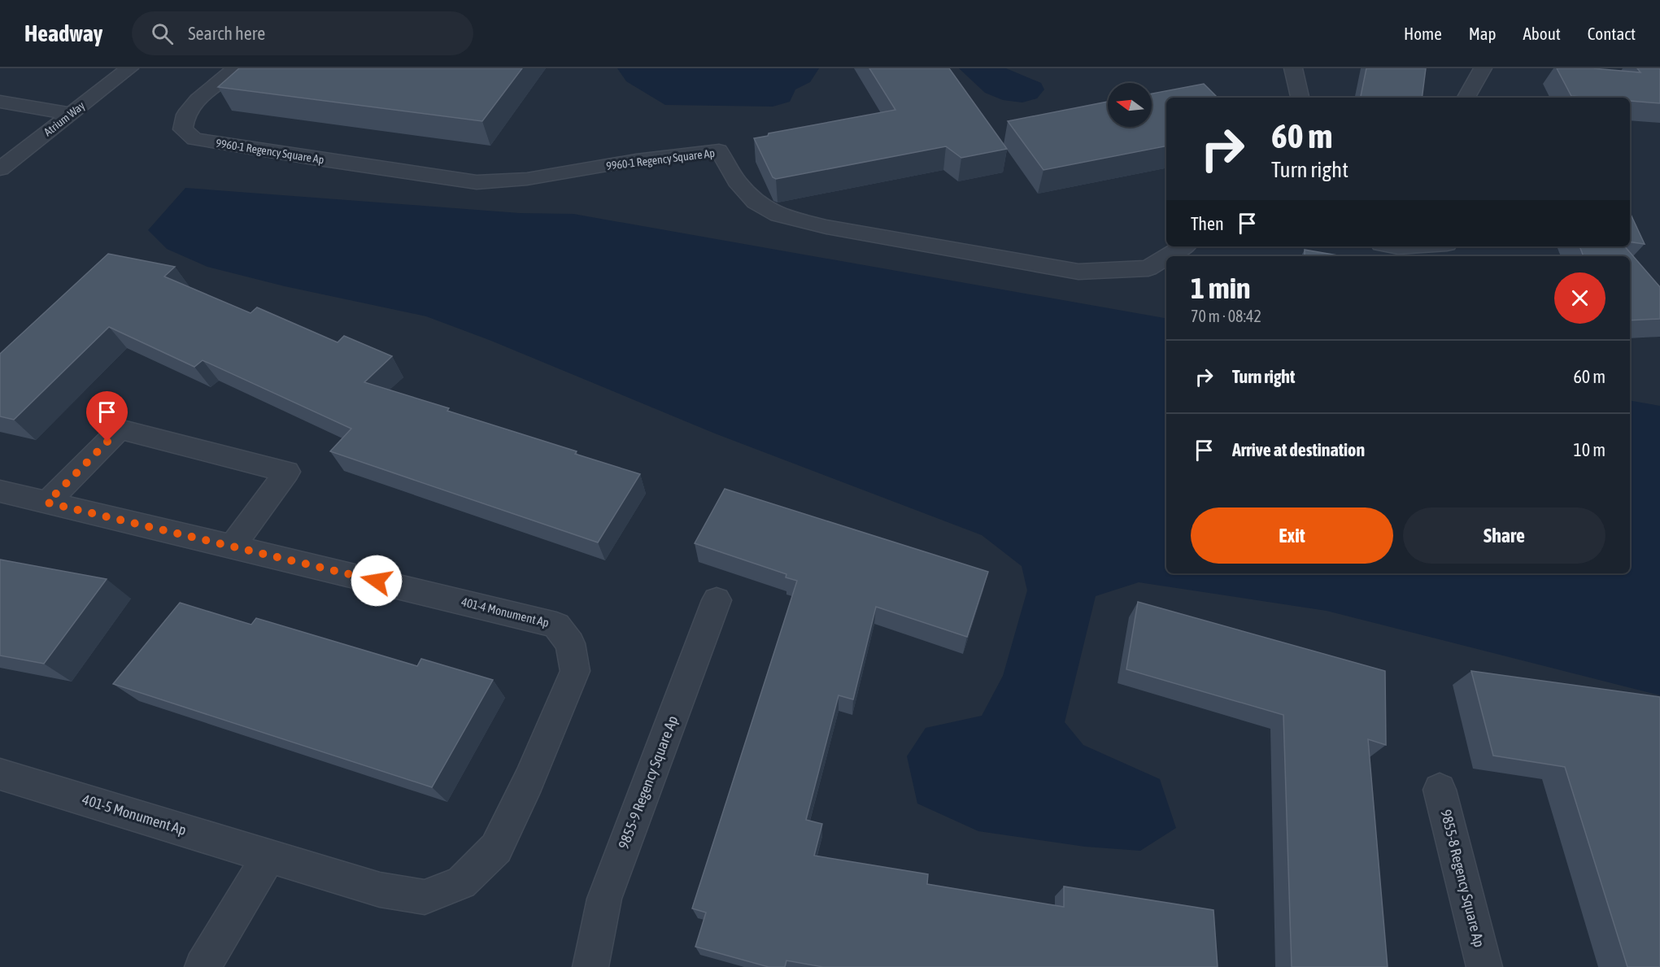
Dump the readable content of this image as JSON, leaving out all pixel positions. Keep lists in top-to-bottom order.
{
  "streets": {
    "street": [
      "Atrium Way",
      "9960-1 Regency Square Ap",
      "401-4 Monument Ap",
      "9855-9 Regency Square Ap",
      "401-5 Monument Ap",
      "9855-8 Regency Square Ap"
    ]
  },
  "crossings": [
    ["401-4 Monument Ap", "401-5 Monument Ap"]
  ],
  "north": "left",
  "page": {
    "header": "Headway",
    "search": "Search here",
    "nav": [
      "Home",
      "Map",
      "About",
      "Contact"
    ],
    "turn": ["60 m", "Turn right"],
    "then": "Then",
    "heading": ["1 min", "70 m · 08:42"],
    "list": [
      {
        "name": "Turn right",
        "value": "60 m"
      },
      {
        "name": "Arrive at destination",
        "value": "10 m"
      }
    ],
    "buttons": ["Exit", "Share"]
  }
}
